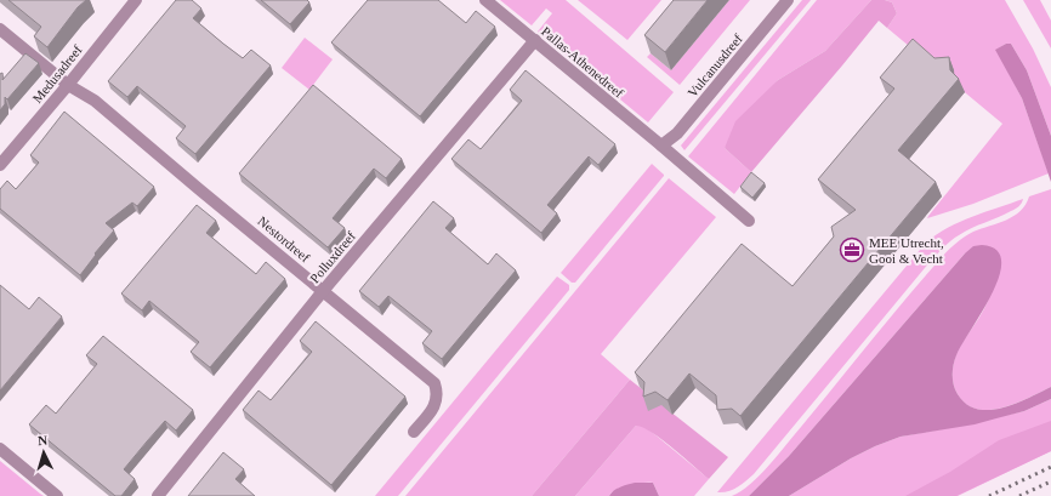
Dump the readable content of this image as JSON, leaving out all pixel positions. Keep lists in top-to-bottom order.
{
  "streets": {
    "street": [
      "Pallas-Athenedreef",
      "Vulcanusdreef",
      "Medusadreef",
      "Nestordreef",
      "Polluxdreef"
    ]
  },
  "crossings": [
    ["Pallas-Athenedreef", "Vulcanusdreef"],
    ["Pallas-Athenedreef", "Polluxdreef"],
    ["Medusadreef", "Nestordreef"],
    ["Nestordreef", "Polluxdreef"]
  ],
  "places": {
    "office": ["MEE Utrecht, Gooi & Vecht"]
  },
  "north": "top"
}
